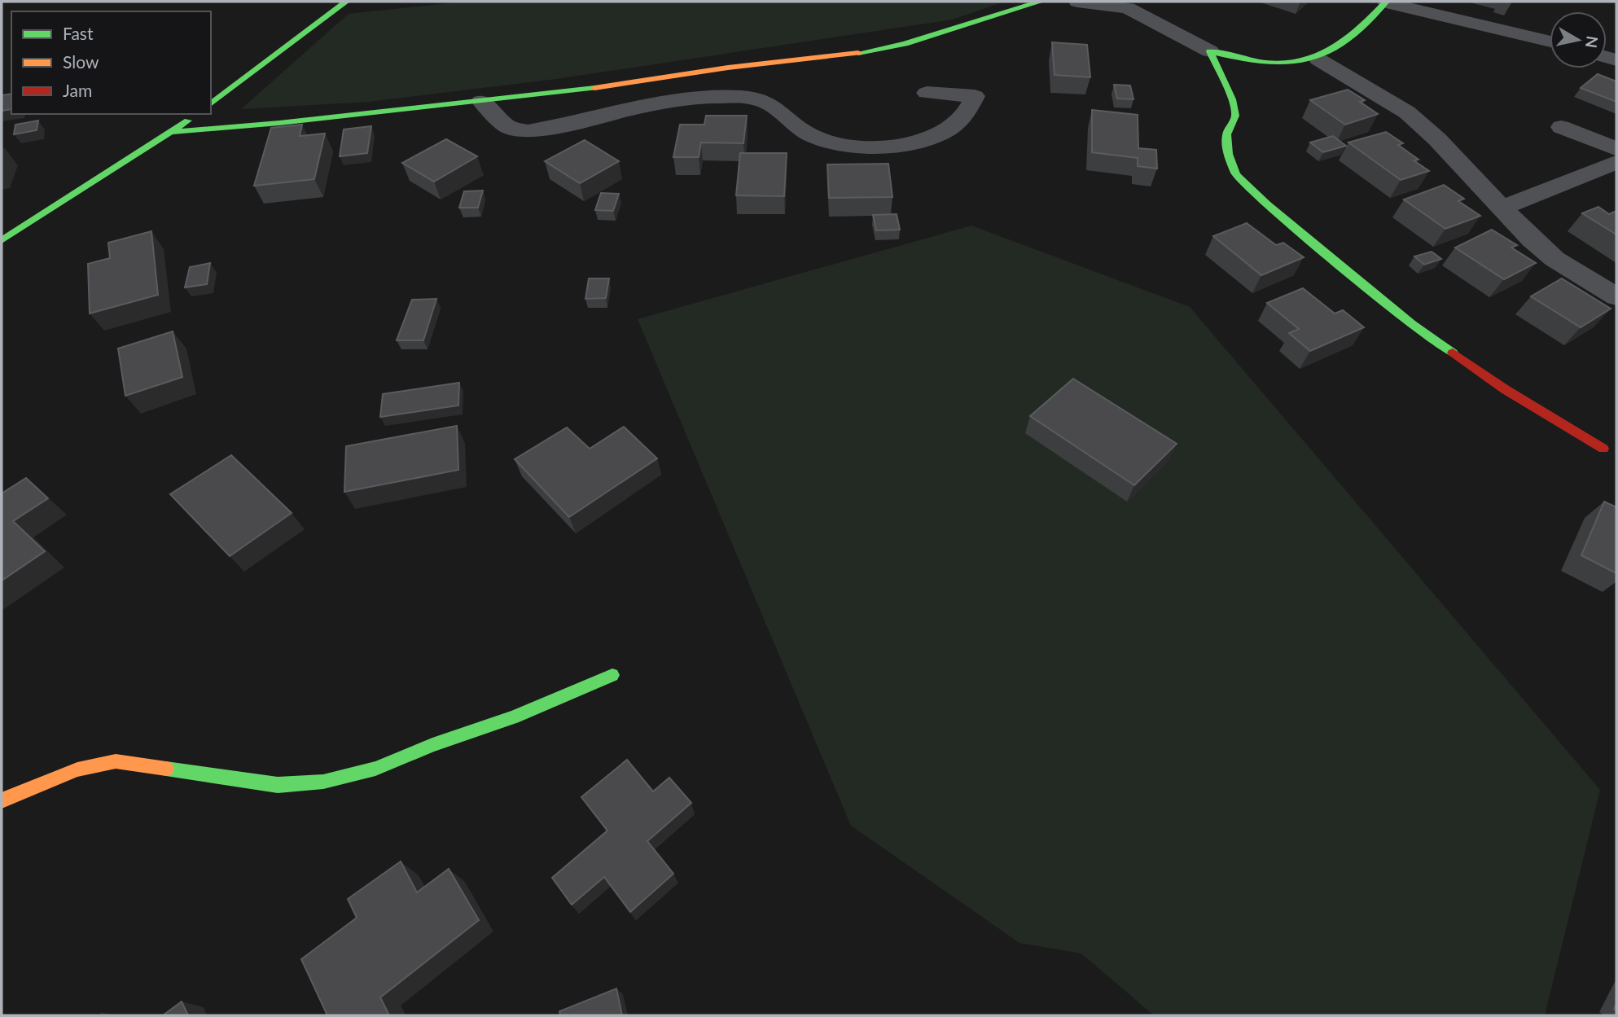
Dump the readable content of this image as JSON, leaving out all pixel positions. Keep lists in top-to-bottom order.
{
  "legend": ["Fast", "Slow", "Jam"],
  "north": "right"
}
